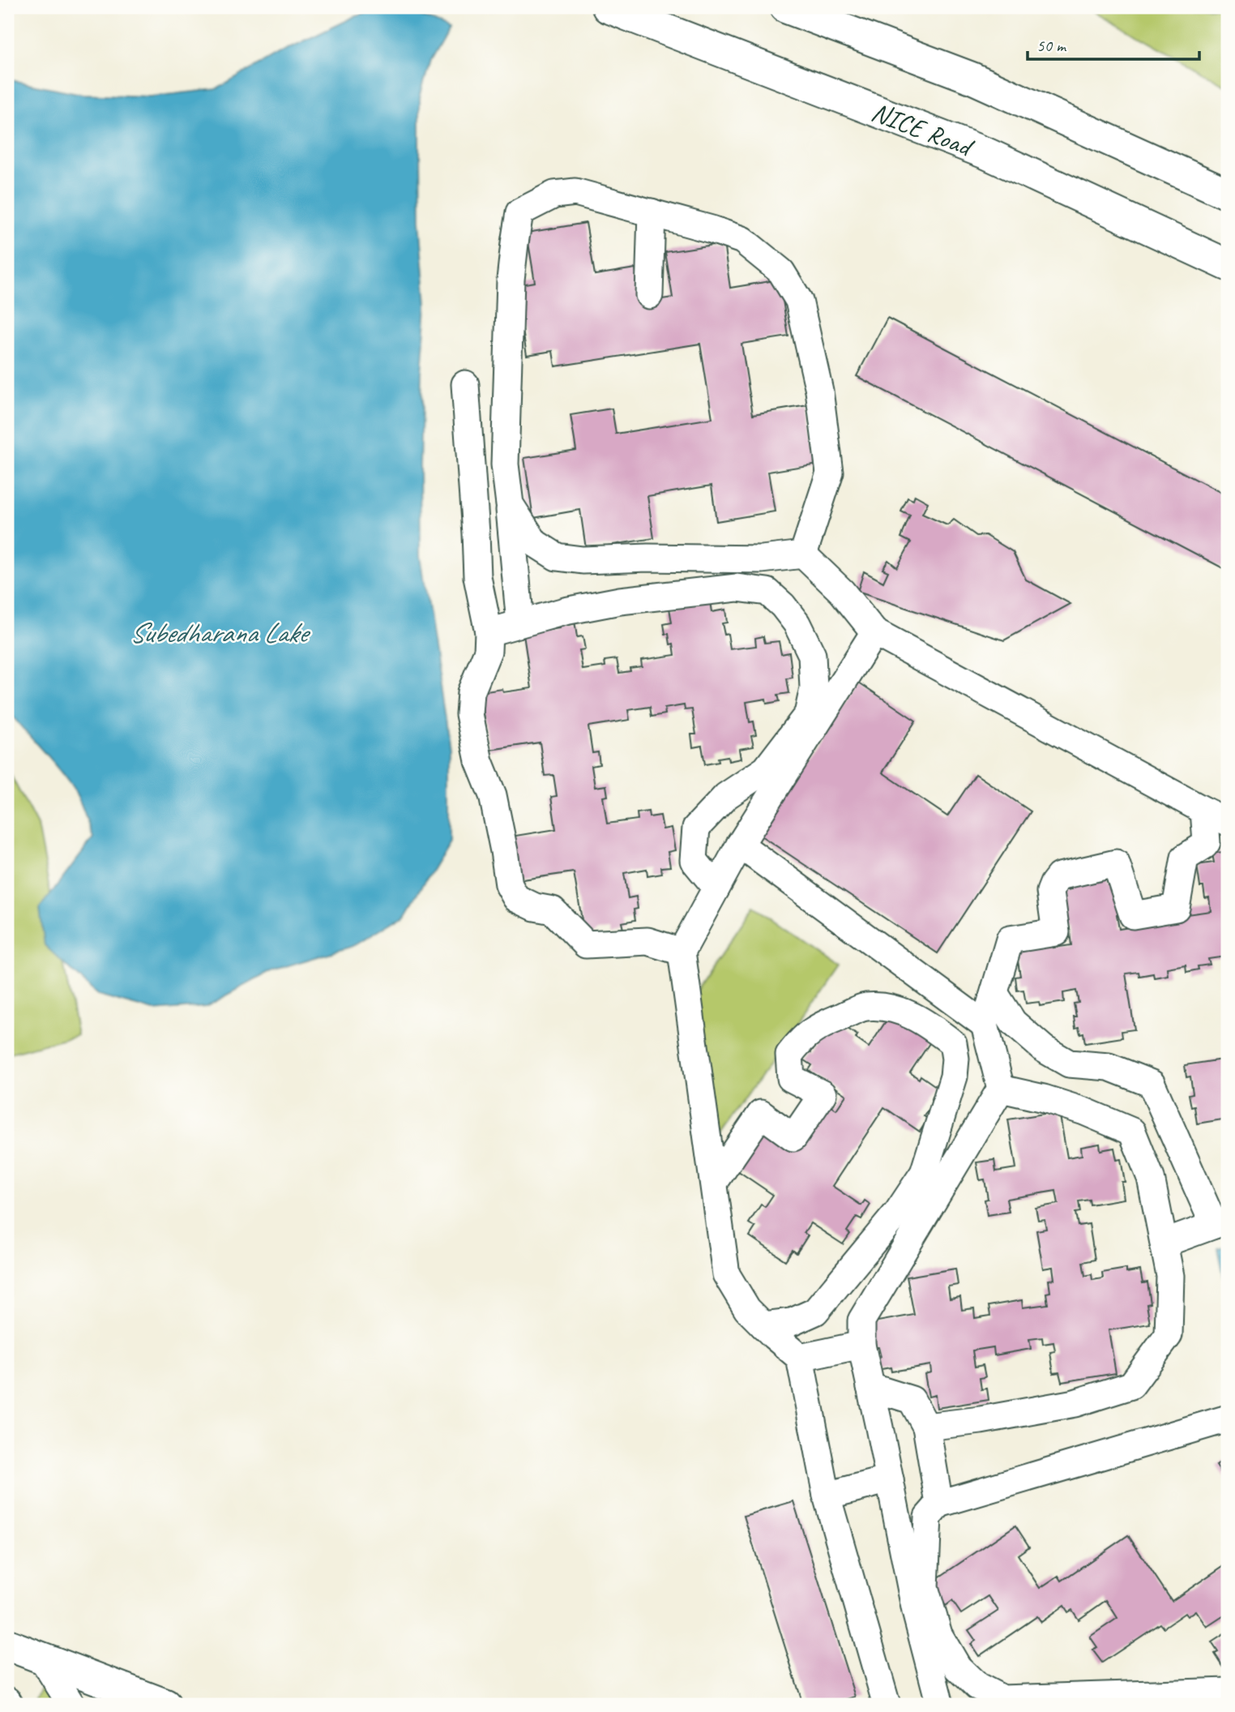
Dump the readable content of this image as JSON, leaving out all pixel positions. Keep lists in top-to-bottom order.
{
  "streets": {
    "main road": ["NICE Road"]
  },
  "water": ["Subedharana Lake"],
  "scale_bar": "50 m"
}
